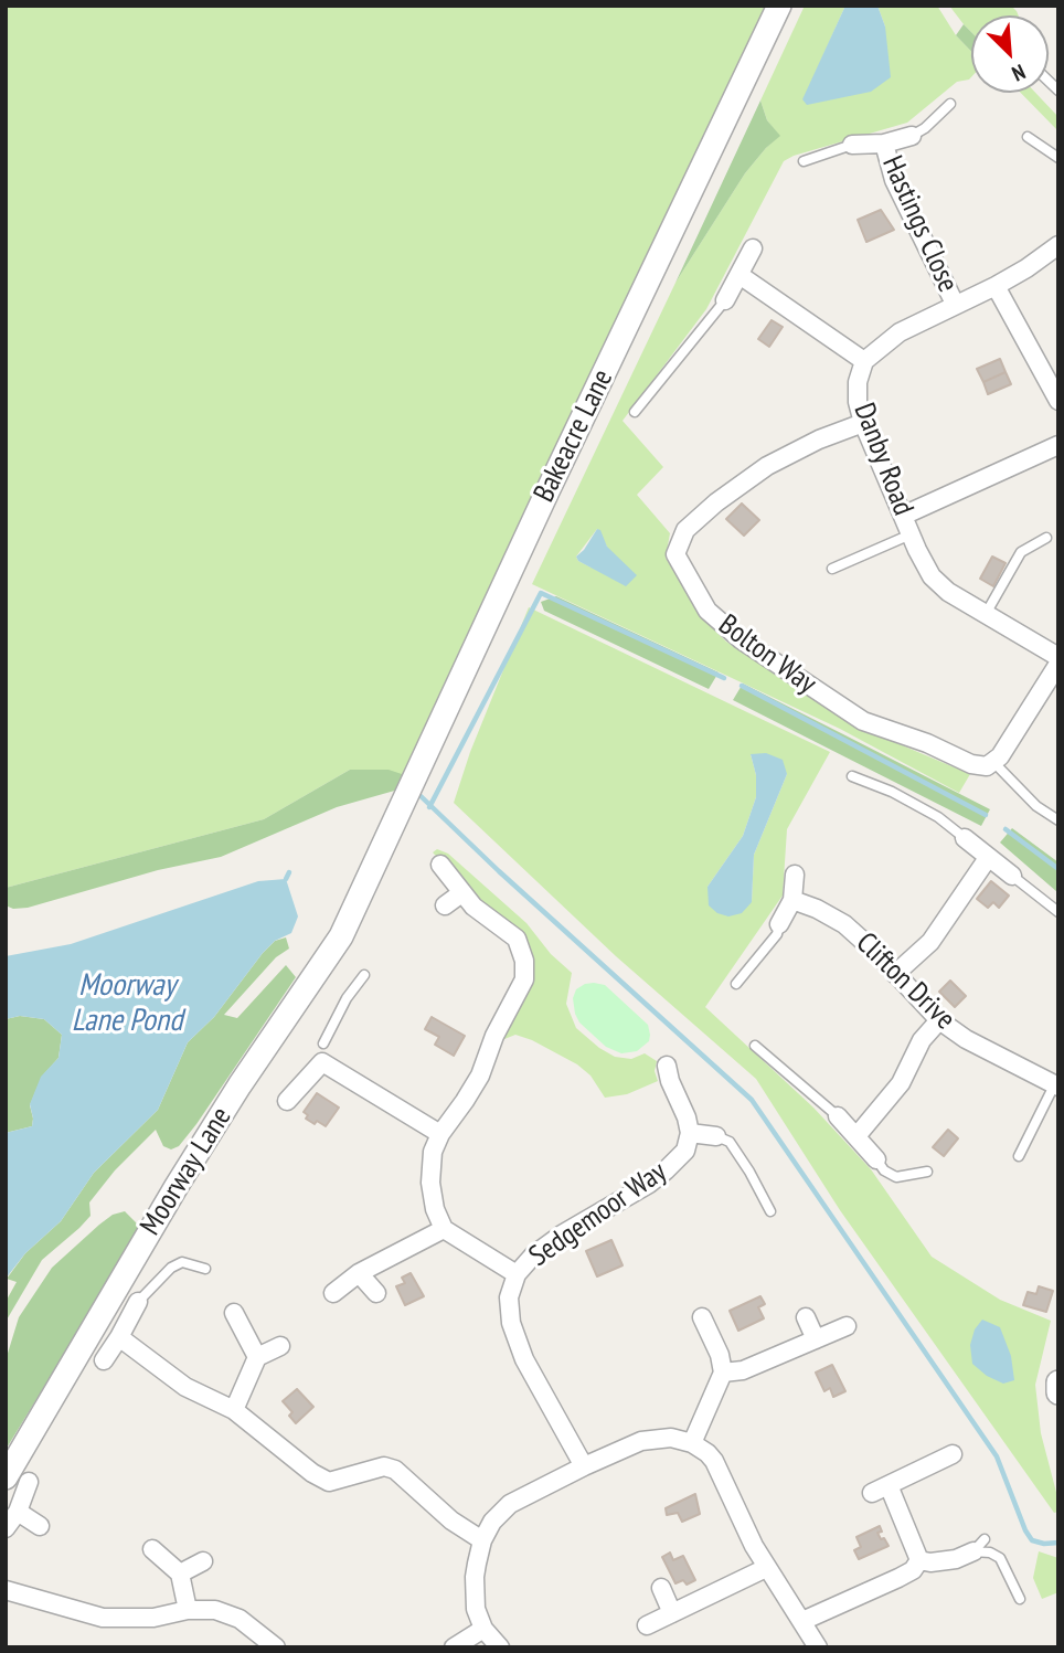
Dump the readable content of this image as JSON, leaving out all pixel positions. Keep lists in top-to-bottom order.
{
  "streets": {
    "street": [
      "Hastings Close",
      "Bakeacre Lane",
      "Danby Road",
      "Bolton Way",
      "Clifton Drive",
      "Moorway Lane",
      "Sedgemoor Way"
    ]
  },
  "crossings": [
    ["Hastings Close", "Danby Road"],
    ["Bakeacre Lane", "Moorway Lane"],
    ["Danby Road", "Bolton Way"]
  ],
  "water": ["Moorway Lane Pond"],
  "north": "bottom right"
}
